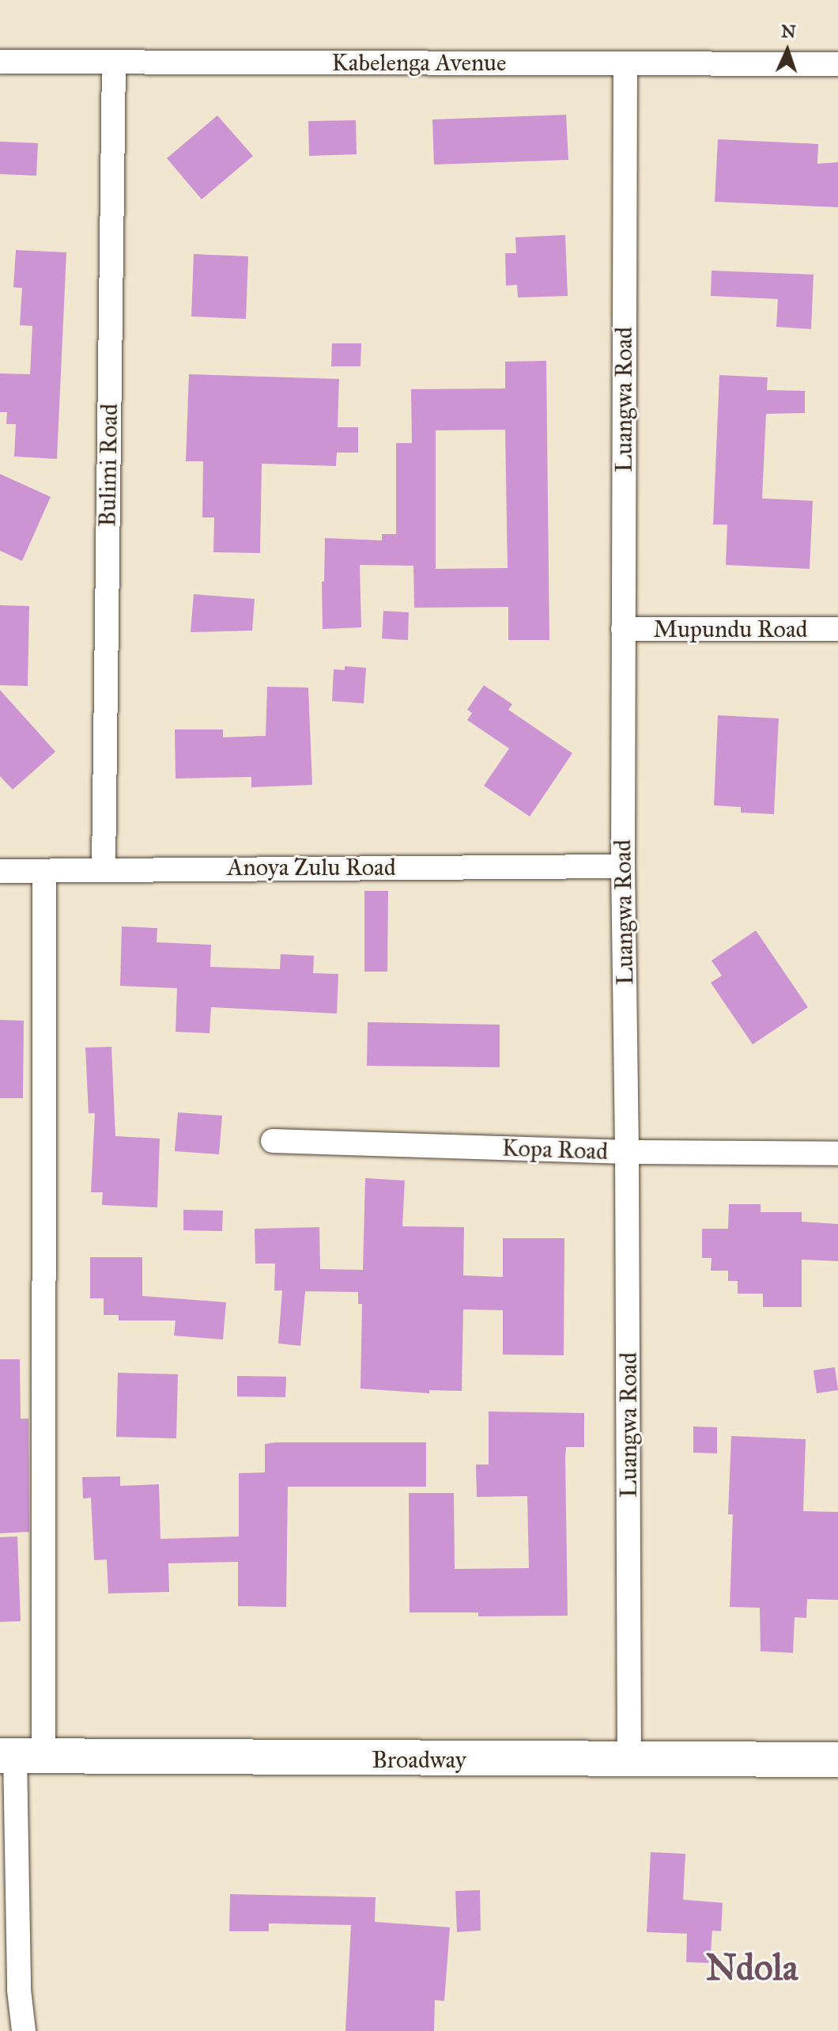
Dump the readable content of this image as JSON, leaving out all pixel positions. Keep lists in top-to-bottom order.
{
  "streets": {
    "main road": ["Broadway"],
    "street": [
      "Kabelenga Avenue",
      "Luangwa Road",
      "Bulimi Road",
      "Mupundu Road",
      "Anoya Zulu Road",
      "Kopa Road"
    ]
  },
  "crossings": [
    ["Kabelenga Avenue", "Luangwa Road"],
    ["Kabelenga Avenue", "Bulimi Road"],
    ["Luangwa Road", "Mupundu Road"],
    ["Luangwa Road", "Anoya Zulu Road"],
    ["Luangwa Road", "Kopa Road"],
    ["Luangwa Road", "Broadway"],
    ["Bulimi Road", "Anoya Zulu Road"]
  ],
  "districts": ["Ndola"],
  "north": "top"
}
